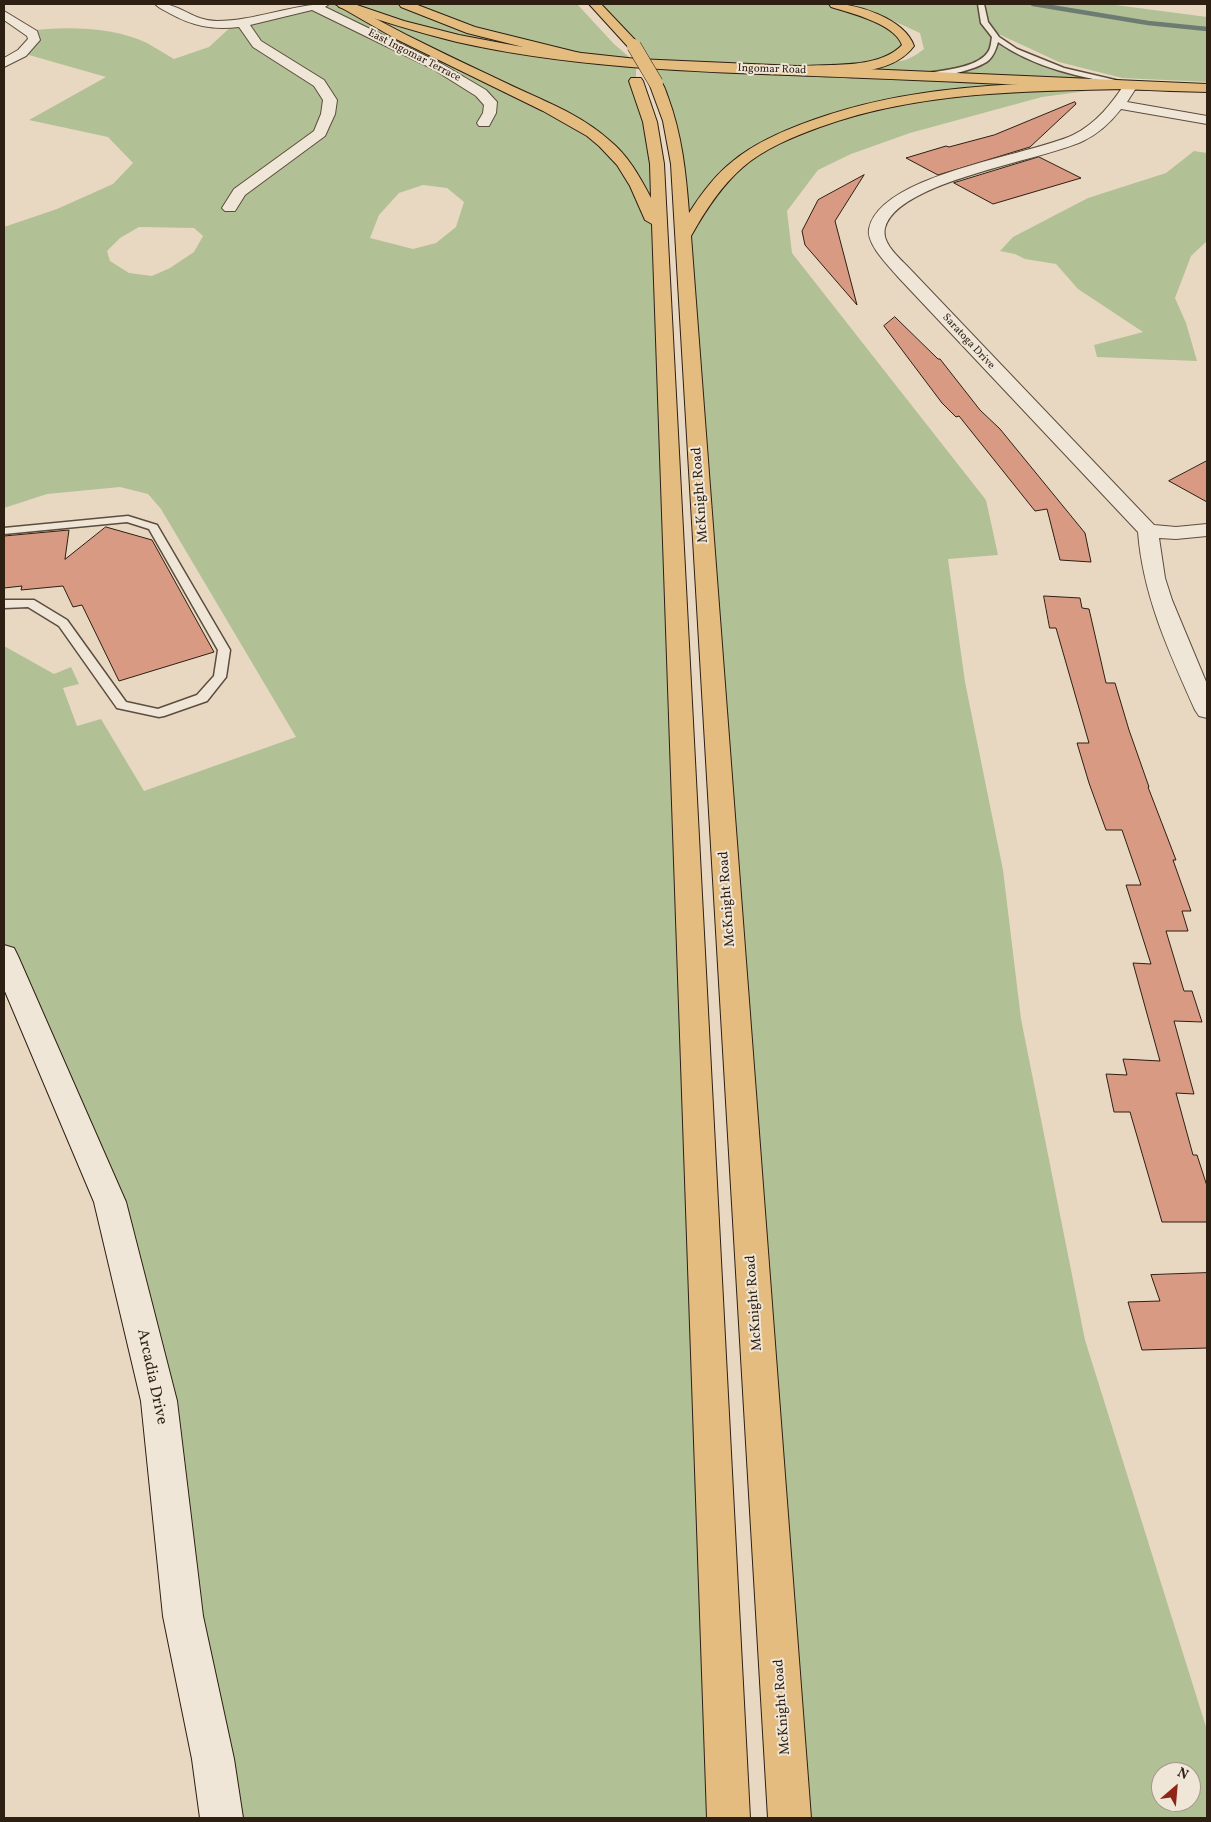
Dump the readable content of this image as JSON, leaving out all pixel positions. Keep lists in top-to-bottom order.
{
  "streets": {
    "main road": ["Ingomar Road", "McKnight Road"],
    "street": ["East Ingomar Terrace", "Saratoga Drive", "Arcadia Drive"]
  },
  "crossings": [
    ["Ingomar Road", "Saratoga Drive"]
  ],
  "north": "top right"
}
